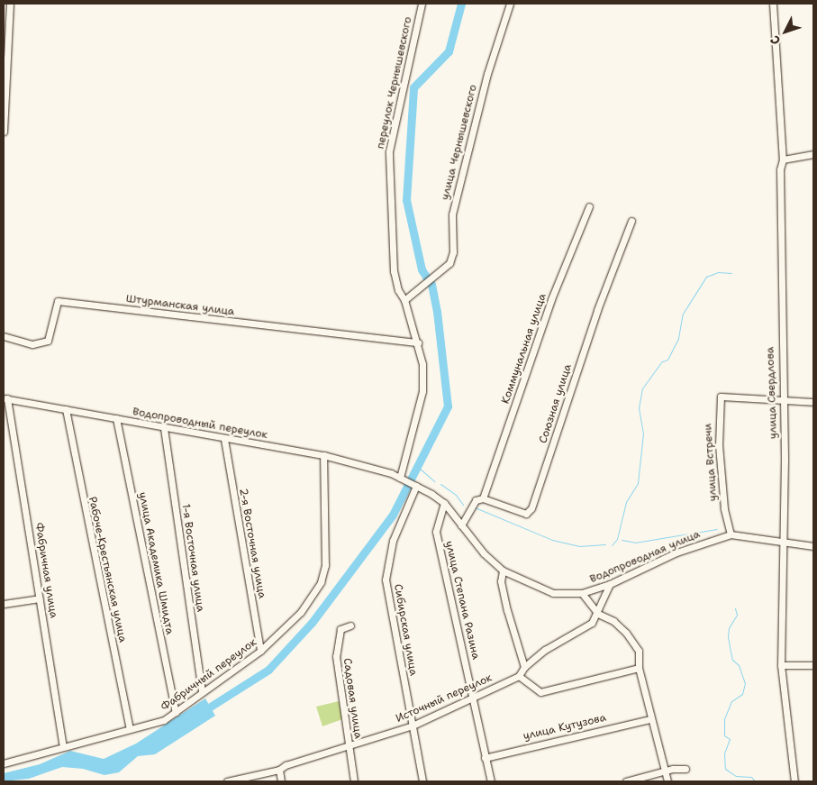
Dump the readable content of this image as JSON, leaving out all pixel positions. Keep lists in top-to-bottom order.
{
  "streets": {
    "street": [
      "переулок Чернышевского",
      "улица Чернышевского",
      "Штурманская улица",
      "Коммунальная улица",
      "улица Свердлова",
      "Союзная улица",
      "Водопроводный переулок",
      "улица Встречи",
      "2-я Восточная улица",
      "Водопроводная улица",
      "1-я Восточная улица",
      "улица Академика Шмидта",
      "Рабоче-Крестьянская улица",
      "Фабричная улица",
      "улица Степана Разина",
      "Сибирская улица",
      "Фабричный переулок",
      "Садовая улица",
      "Источный переулок",
      "улица Кутузова"
    ]
  },
  "crossings": [
    ["переулок Чернышевского", "улица Чернышевского"],
    ["переулок Чернышевского", "Штурманская улица"],
    ["переулок Чернышевского", "Водопроводная улица"],
    ["Коммунальная улица", "Союзная улица"],
    ["улица Свердлова", "улица Встречи"],
    ["улица Свердлова", "Водопроводная улица"],
    ["Водопроводный переулок", "2-я Восточная улица"],
    ["Водопроводный переулок", "Водопроводная улица"],
    ["Водопроводный переулок", "1-я Восточная улица"],
    ["Водопроводный переулок", "улица Академика Шмидта"],
    ["Водопроводный переулок", "Рабоче-Крестьянская улица"],
    ["Водопроводный переулок", "Фабричная улица"],
    ["Водопроводный переулок", "Фабричный переулок"],
    ["улица Встречи", "Водопроводная улица"],
    ["2-я Восточная улица", "Фабричный переулок"],
    ["Водопроводная улица", "улица Степана Разина"],
    ["Водопроводная улица", "Сибирская улица"],
    ["1-я Восточная улица", "Фабричный переулок"],
    ["улица Академика Шмидта", "Фабричный переулок"],
    ["Рабоче-Крестьянская улица", "Фабричный переулок"],
    ["Фабричная улица", "Фабричный переулок"],
    ["улица Степана Разина", "Источный переулок"],
    ["улица Степана Разина", "улица Кутузова"],
    ["Сибирская улица", "Источный переулок"],
    ["Садовая улица", "Источный переулок"]
  ],
  "north": "bottom left"
}
